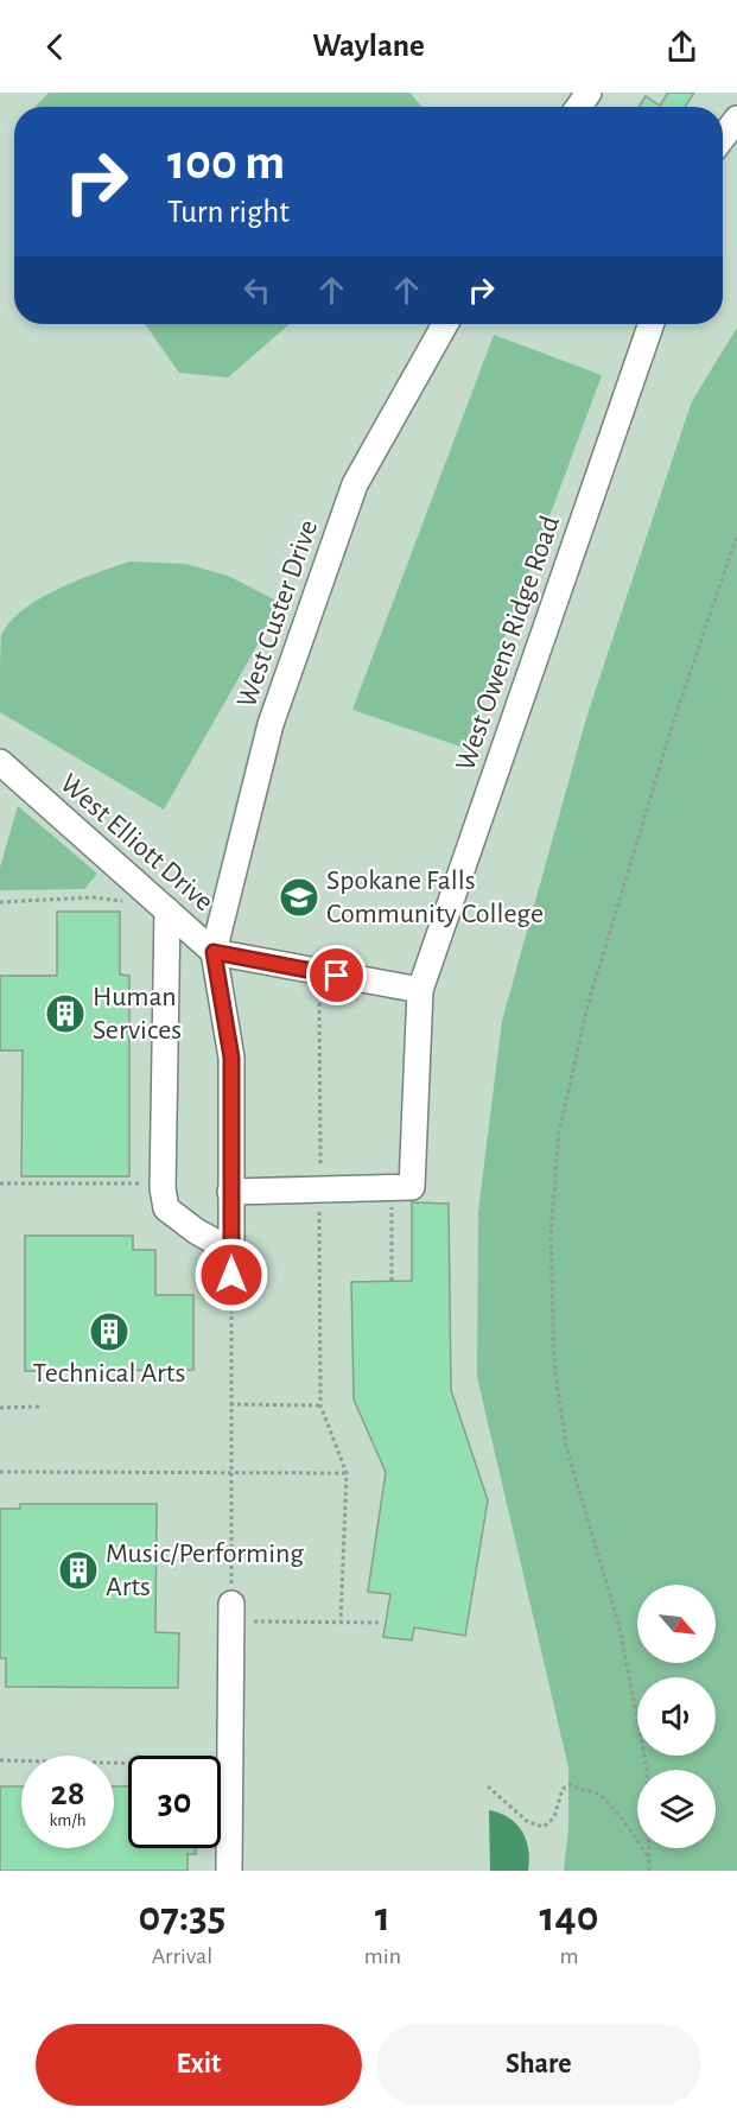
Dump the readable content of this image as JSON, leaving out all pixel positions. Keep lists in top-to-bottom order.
{
  "streets": {
    "street": ["West Custer Drive", "West Owens Ridge Road", "West Elliott Drive"]
  },
  "crossings": [
    ["West Custer Drive", "West Elliott Drive"],
    ["West Owens Ridge Road", "West Elliott Drive"]
  ],
  "places": {
    "school or university": ["Spokane Falls Community College"],
    "building": ["Human Services", "Technical Arts", "Music/Performing Arts"]
  },
  "north": "bottom right",
  "page": {
    "header": "Waylane",
    "turn": ["100 m", "Turn right"],
    "speed": "28 km/h",
    "limit": "30",
    "eta": [
      "07:35",
      "Arrival",
      "1",
      "min",
      "140",
      "m"
    ],
    "buttons": ["Exit", "Share"]
  }
}
